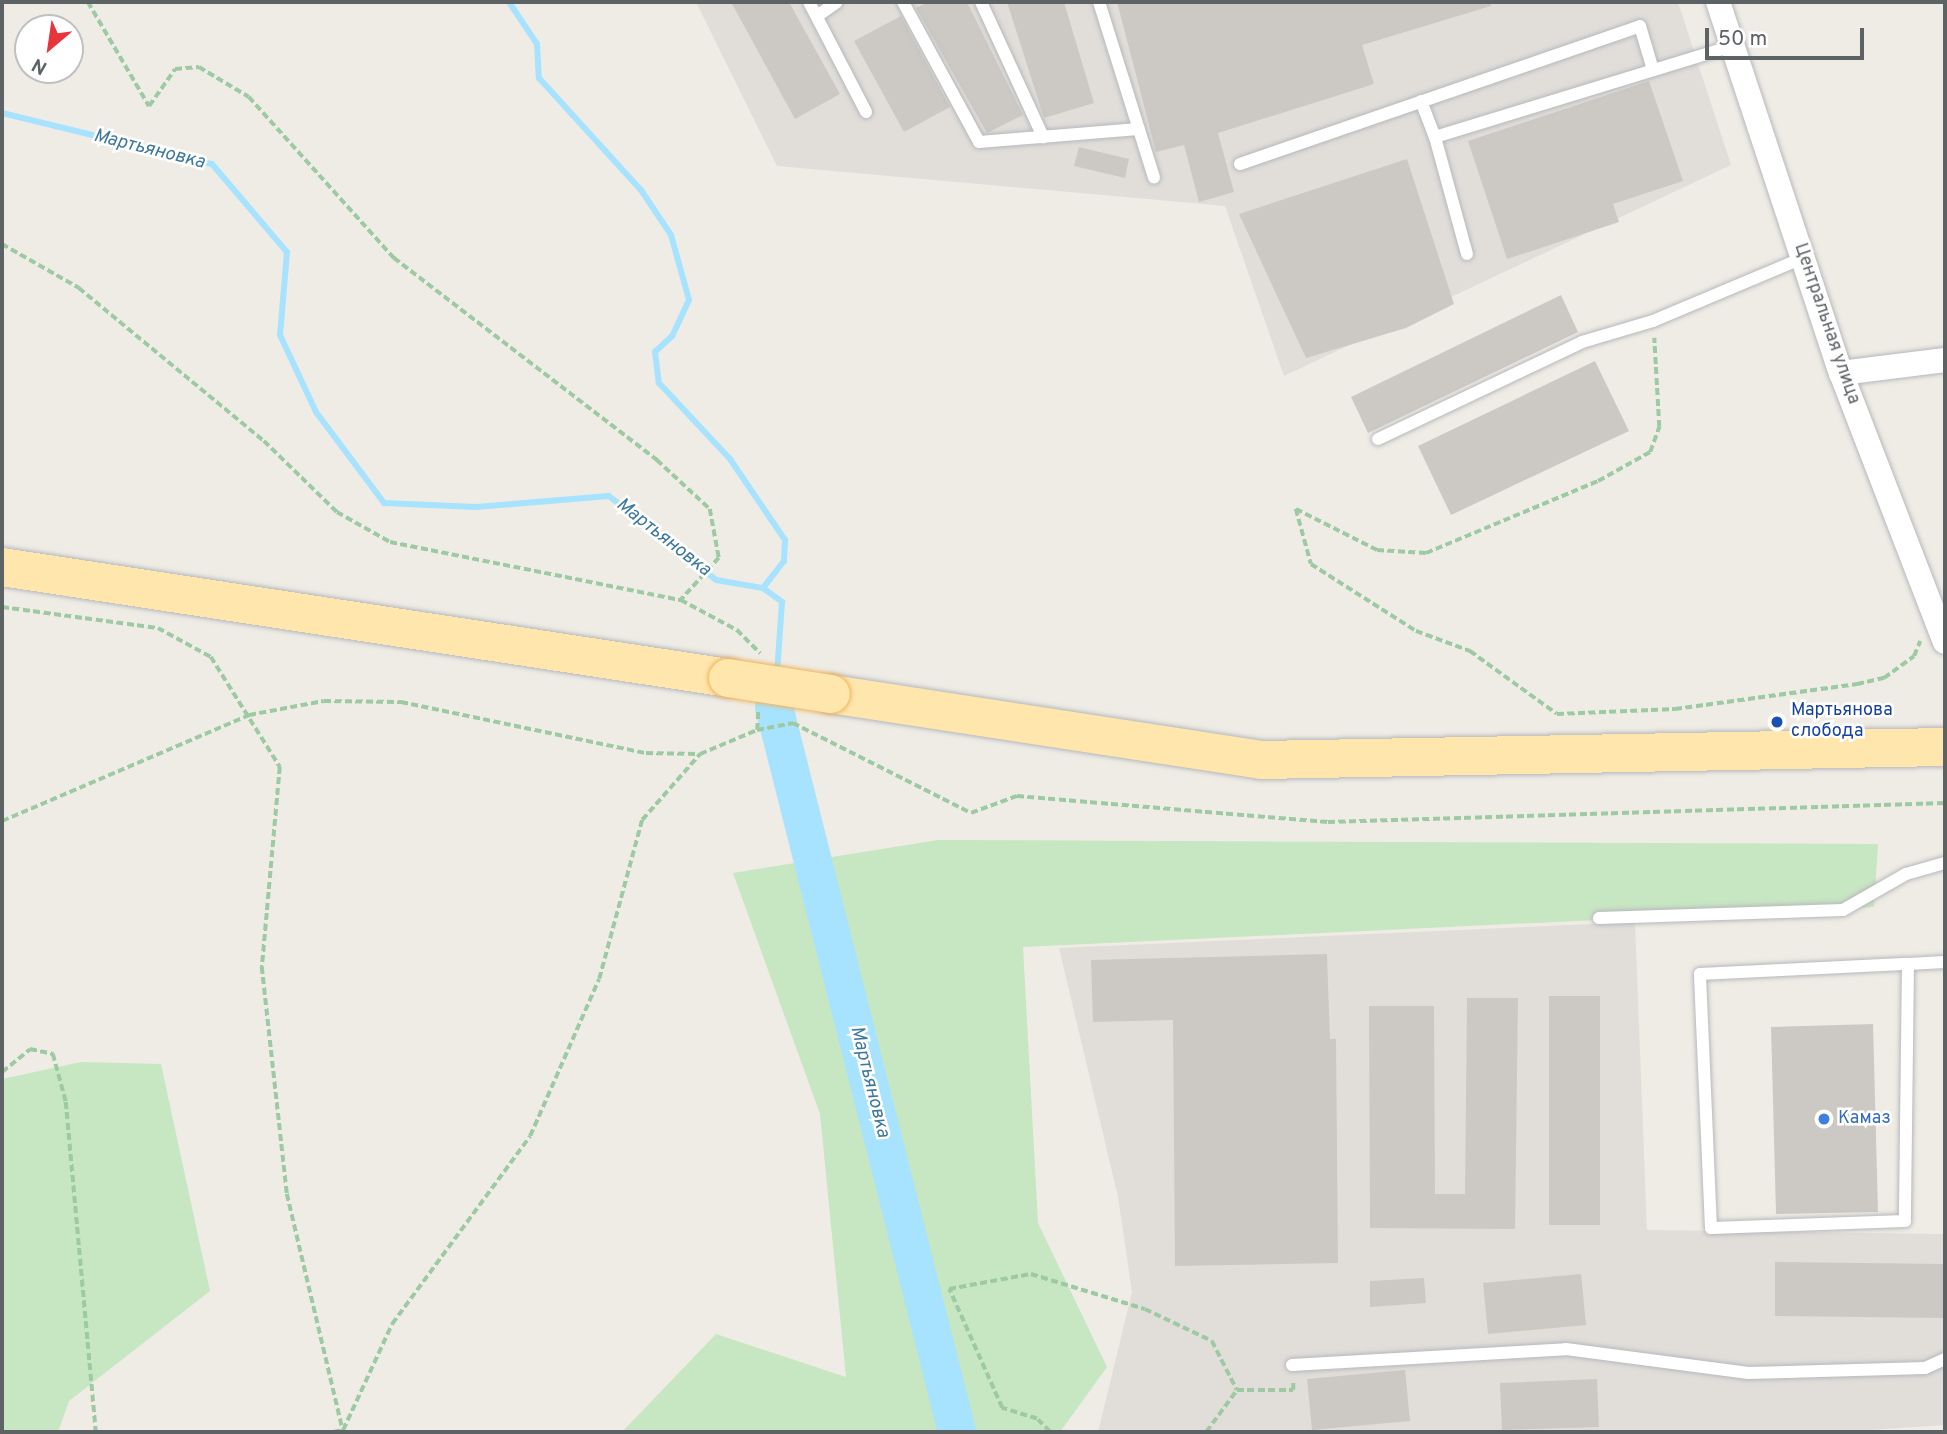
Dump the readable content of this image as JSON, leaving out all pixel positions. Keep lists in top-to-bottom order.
{
  "streets": {
    "street": ["Центральная улица"]
  },
  "water": ["Мартьяновка"],
  "places": ["Мартьянова слобода", "Камаз"],
  "scale_bar": "50 m",
  "north": "bottom left"
}
